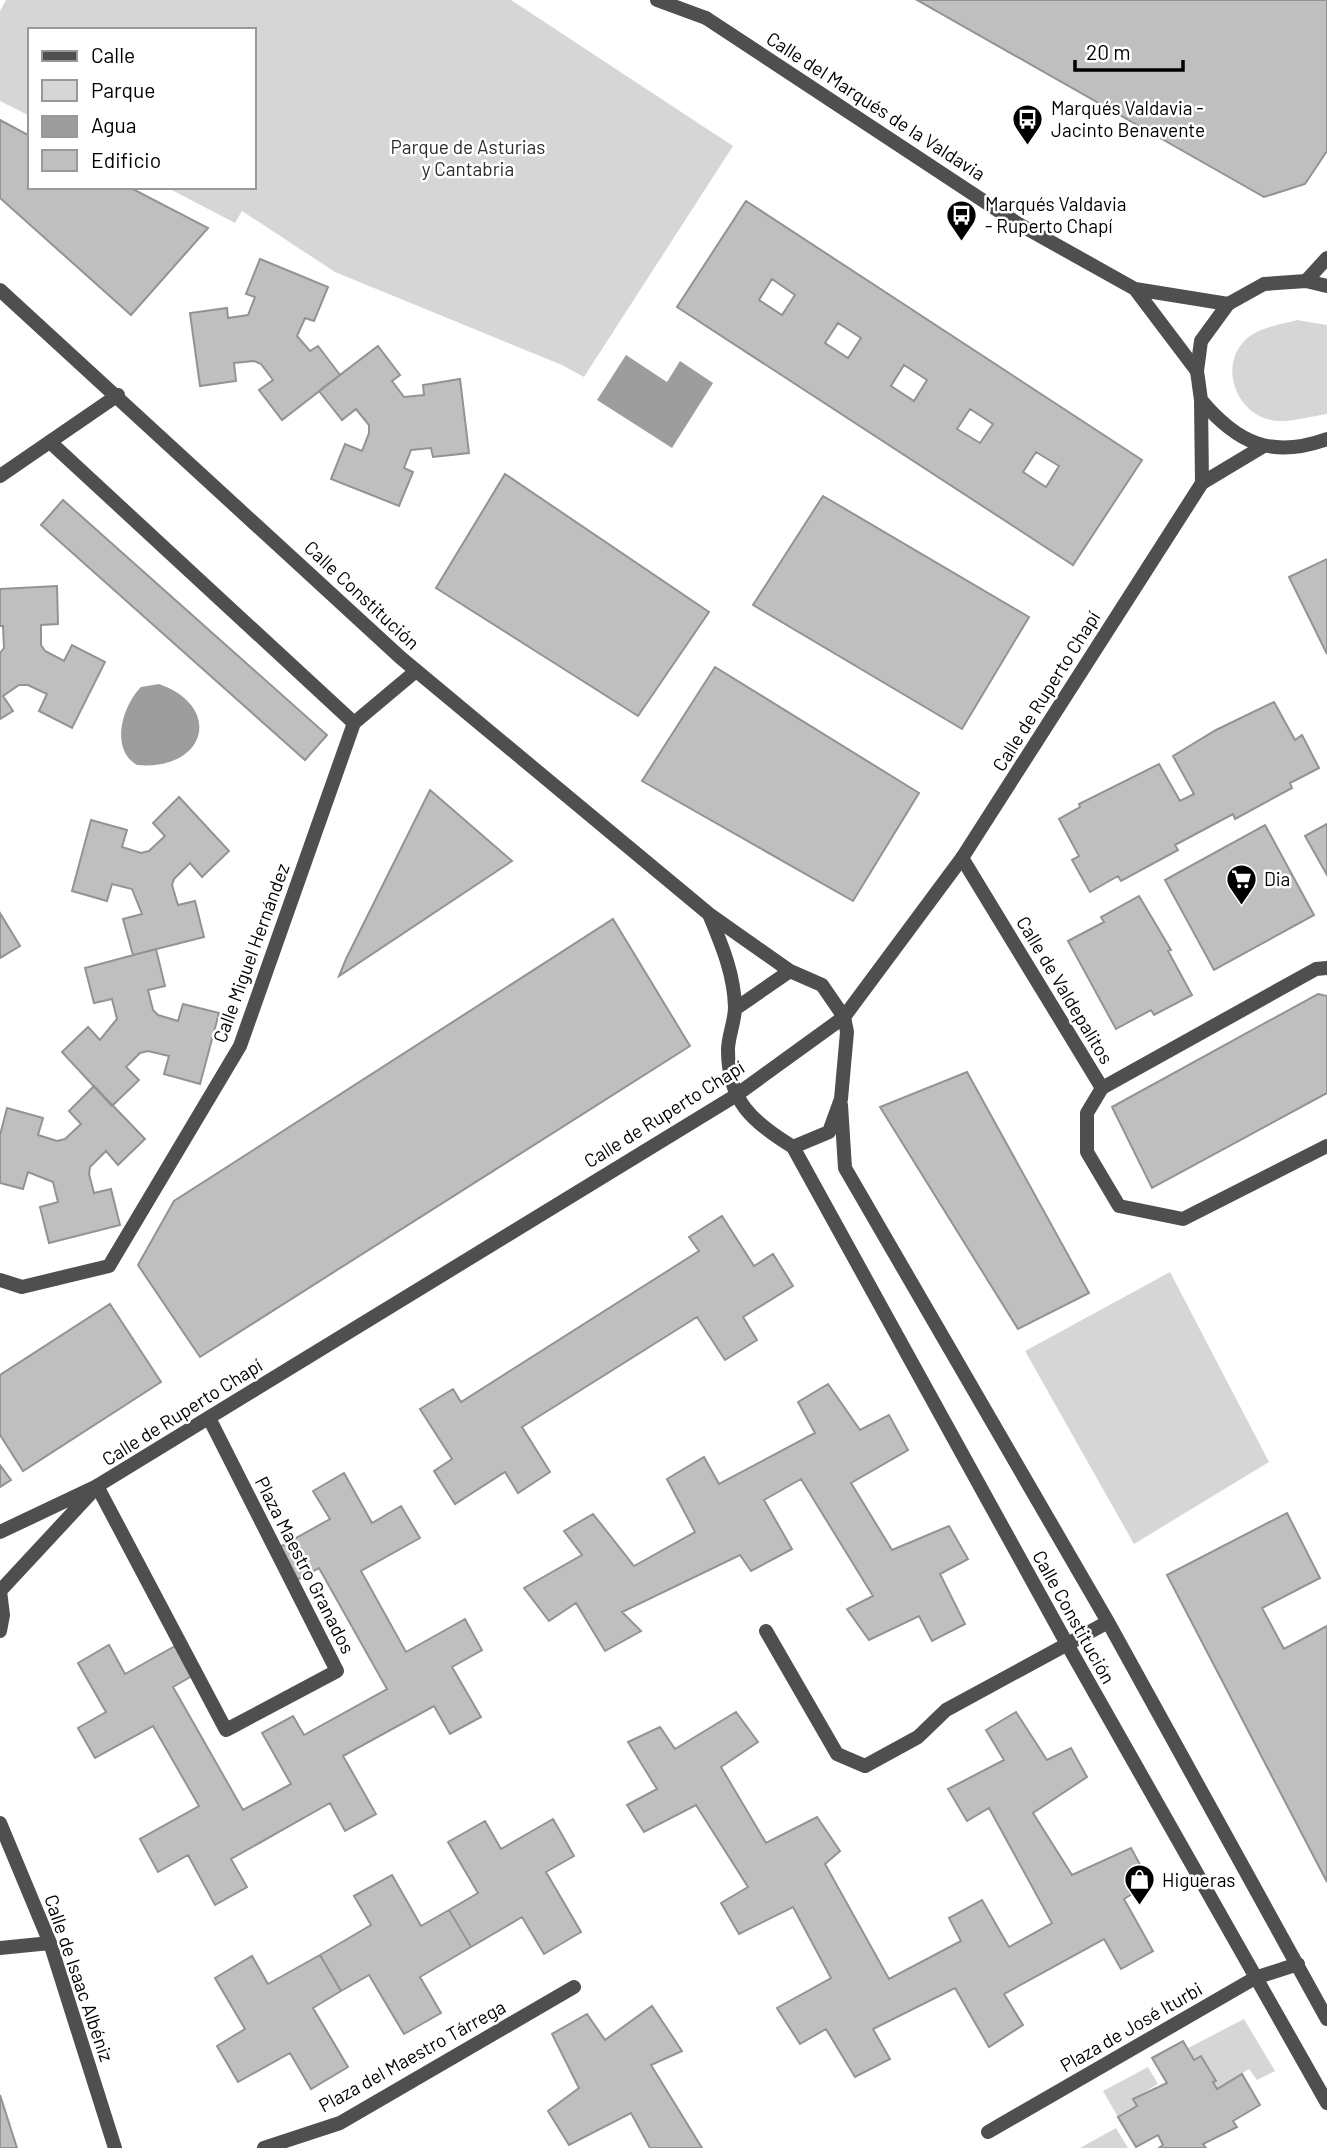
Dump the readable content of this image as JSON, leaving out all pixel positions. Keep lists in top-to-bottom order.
{
  "streets": {
    "street": [
      "Calle del Marqués de la Valdavia",
      "Calle Constitución",
      "Calle de Ruperto Chapí",
      "Calle Miguel Hernández",
      "Calle de Valdepalitos",
      "Plaza Maestro Granados",
      "Calle de Isaac Albéniz",
      "Plaza de José Iturbi",
      "Plaza del Maestro Tárrega"
    ]
  },
  "crossings": [
    ["Calle Constitución", "Calle de Ruperto Chapí"],
    ["Calle Constitución", "Plaza de José Iturbi"],
    ["Calle de Ruperto Chapí", "Calle de Valdepalitos"],
    ["Calle de Ruperto Chapí", "Plaza Maestro Granados"]
  ],
  "parks": ["Parque de Asturias y Cantabria"],
  "places": {
    "bus stop": ["Marqués Valdavia - Jacinto Benavente", "Marqués Valdavia - Ruperto Chapí"],
    "supermarket": ["Dia"],
    "shop": ["Higueras"]
  },
  "legend": [
    "Calle",
    "Parque",
    "Agua",
    "Edificio"
  ],
  "scale_bar": "20 m"
}
